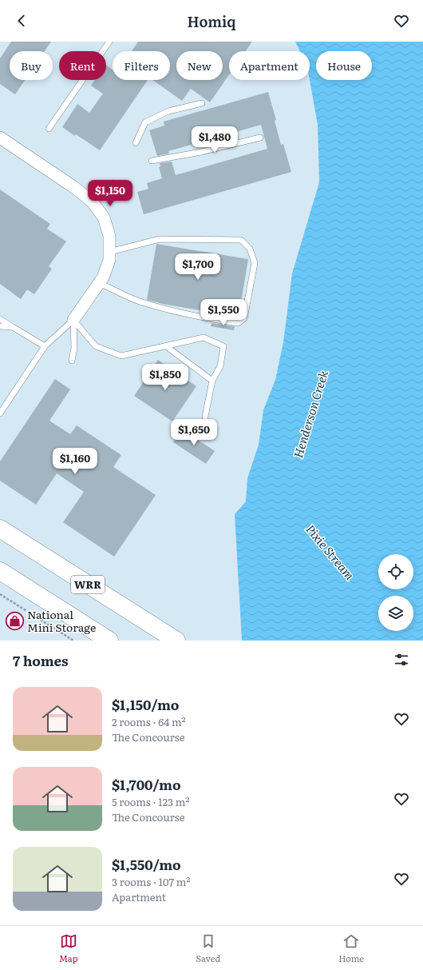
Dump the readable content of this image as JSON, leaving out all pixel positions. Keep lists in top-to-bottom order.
{
  "streets": {
    "highway": ["WRR"]
  },
  "water": ["Henderson Creek", "Pixie Stream"],
  "places": {
    "shop": ["National Mini Storage"]
  },
  "page": {
    "header": "Homiq",
    "chip": [
      "Buy",
      "Rent",
      "Filters",
      "New",
      "Apartment",
      "House"
    ],
    "price": [
      "$1,480",
      "$1,150",
      "$1,700",
      "$1,550",
      "$1,850",
      "$1,650",
      "$1,160"
    ],
    "heading": "7 homes",
    "list": [
      {
        "name": "$1,150/mo",
        "note": "2 rooms · 64 m² · The Concourse"
      },
      {
        "name": "$1,700/mo",
        "note": "5 rooms · 123 m² · The Concourse"
      },
      {
        "name": "$1,550/mo",
        "note": "3 rooms · 107 m² · Apartment"
      }
    ],
    "tabs": ["Map", "Saved", "Home"]
  }
}
